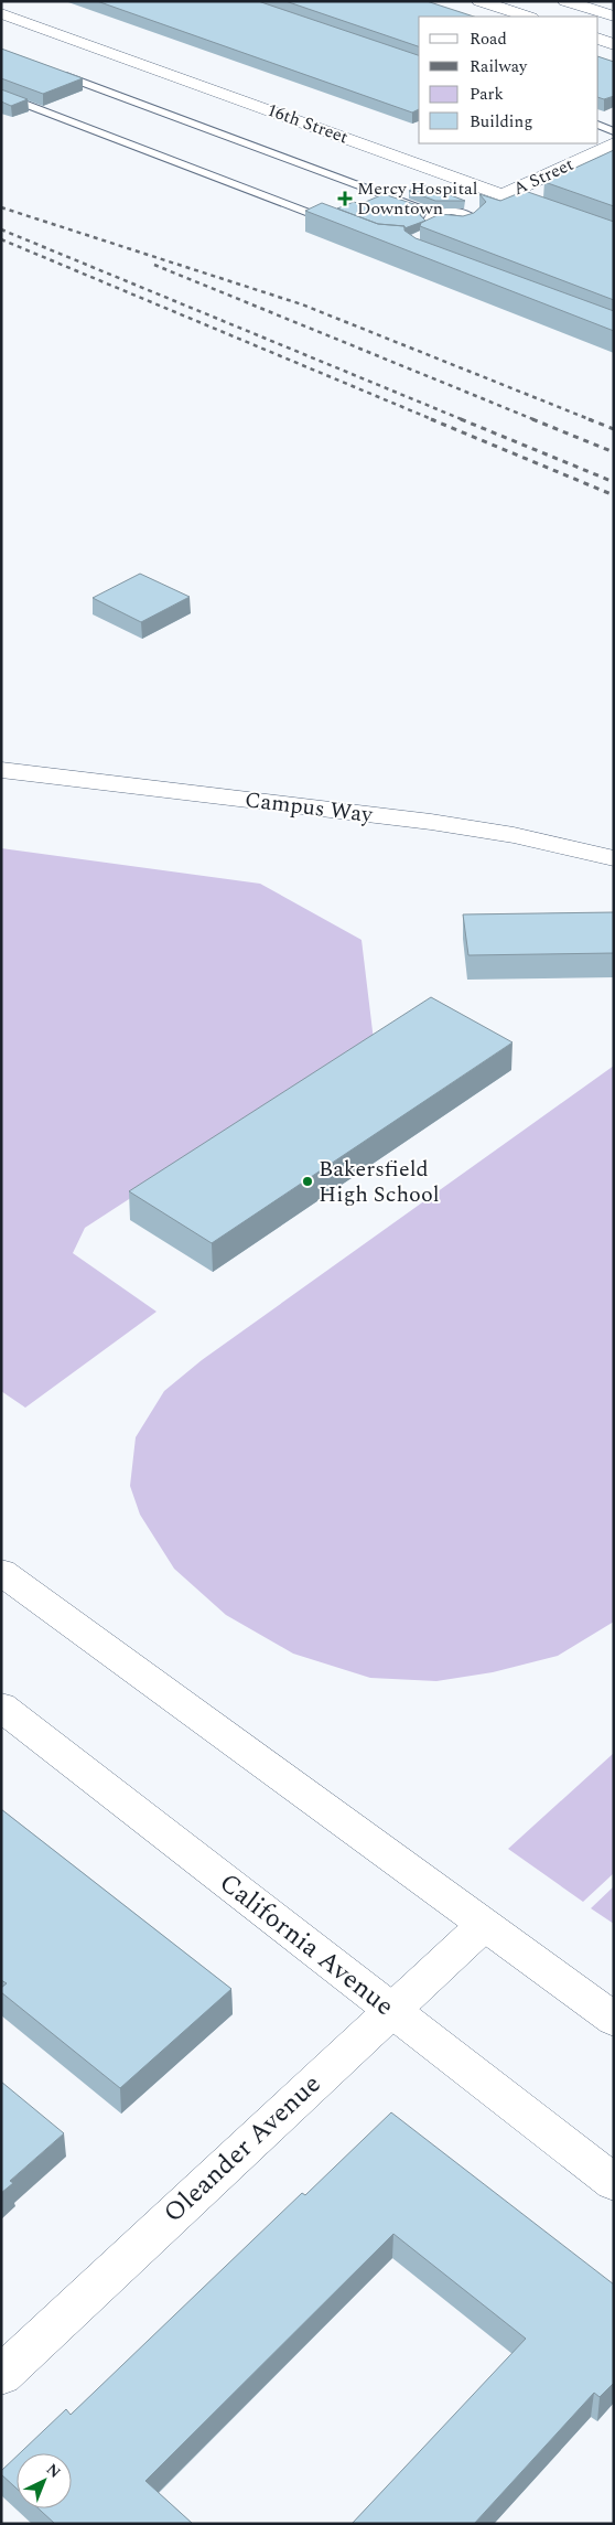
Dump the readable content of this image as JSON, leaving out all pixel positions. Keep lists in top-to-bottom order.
{
  "streets": {
    "street": [
      "16th Street",
      "A Street",
      "Campus Way",
      "California Avenue",
      "Oleander Avenue"
    ]
  },
  "crossings": [
    ["16th Street", "A Street"],
    ["California Avenue", "Oleander Avenue"]
  ],
  "places": {
    "health": ["Mercy Hospital Downtown"],
    "other": ["Bakersfield High School"]
  },
  "legend": [
    "Road",
    "Railway",
    "Park",
    "Building"
  ],
  "north": "top right"
}
